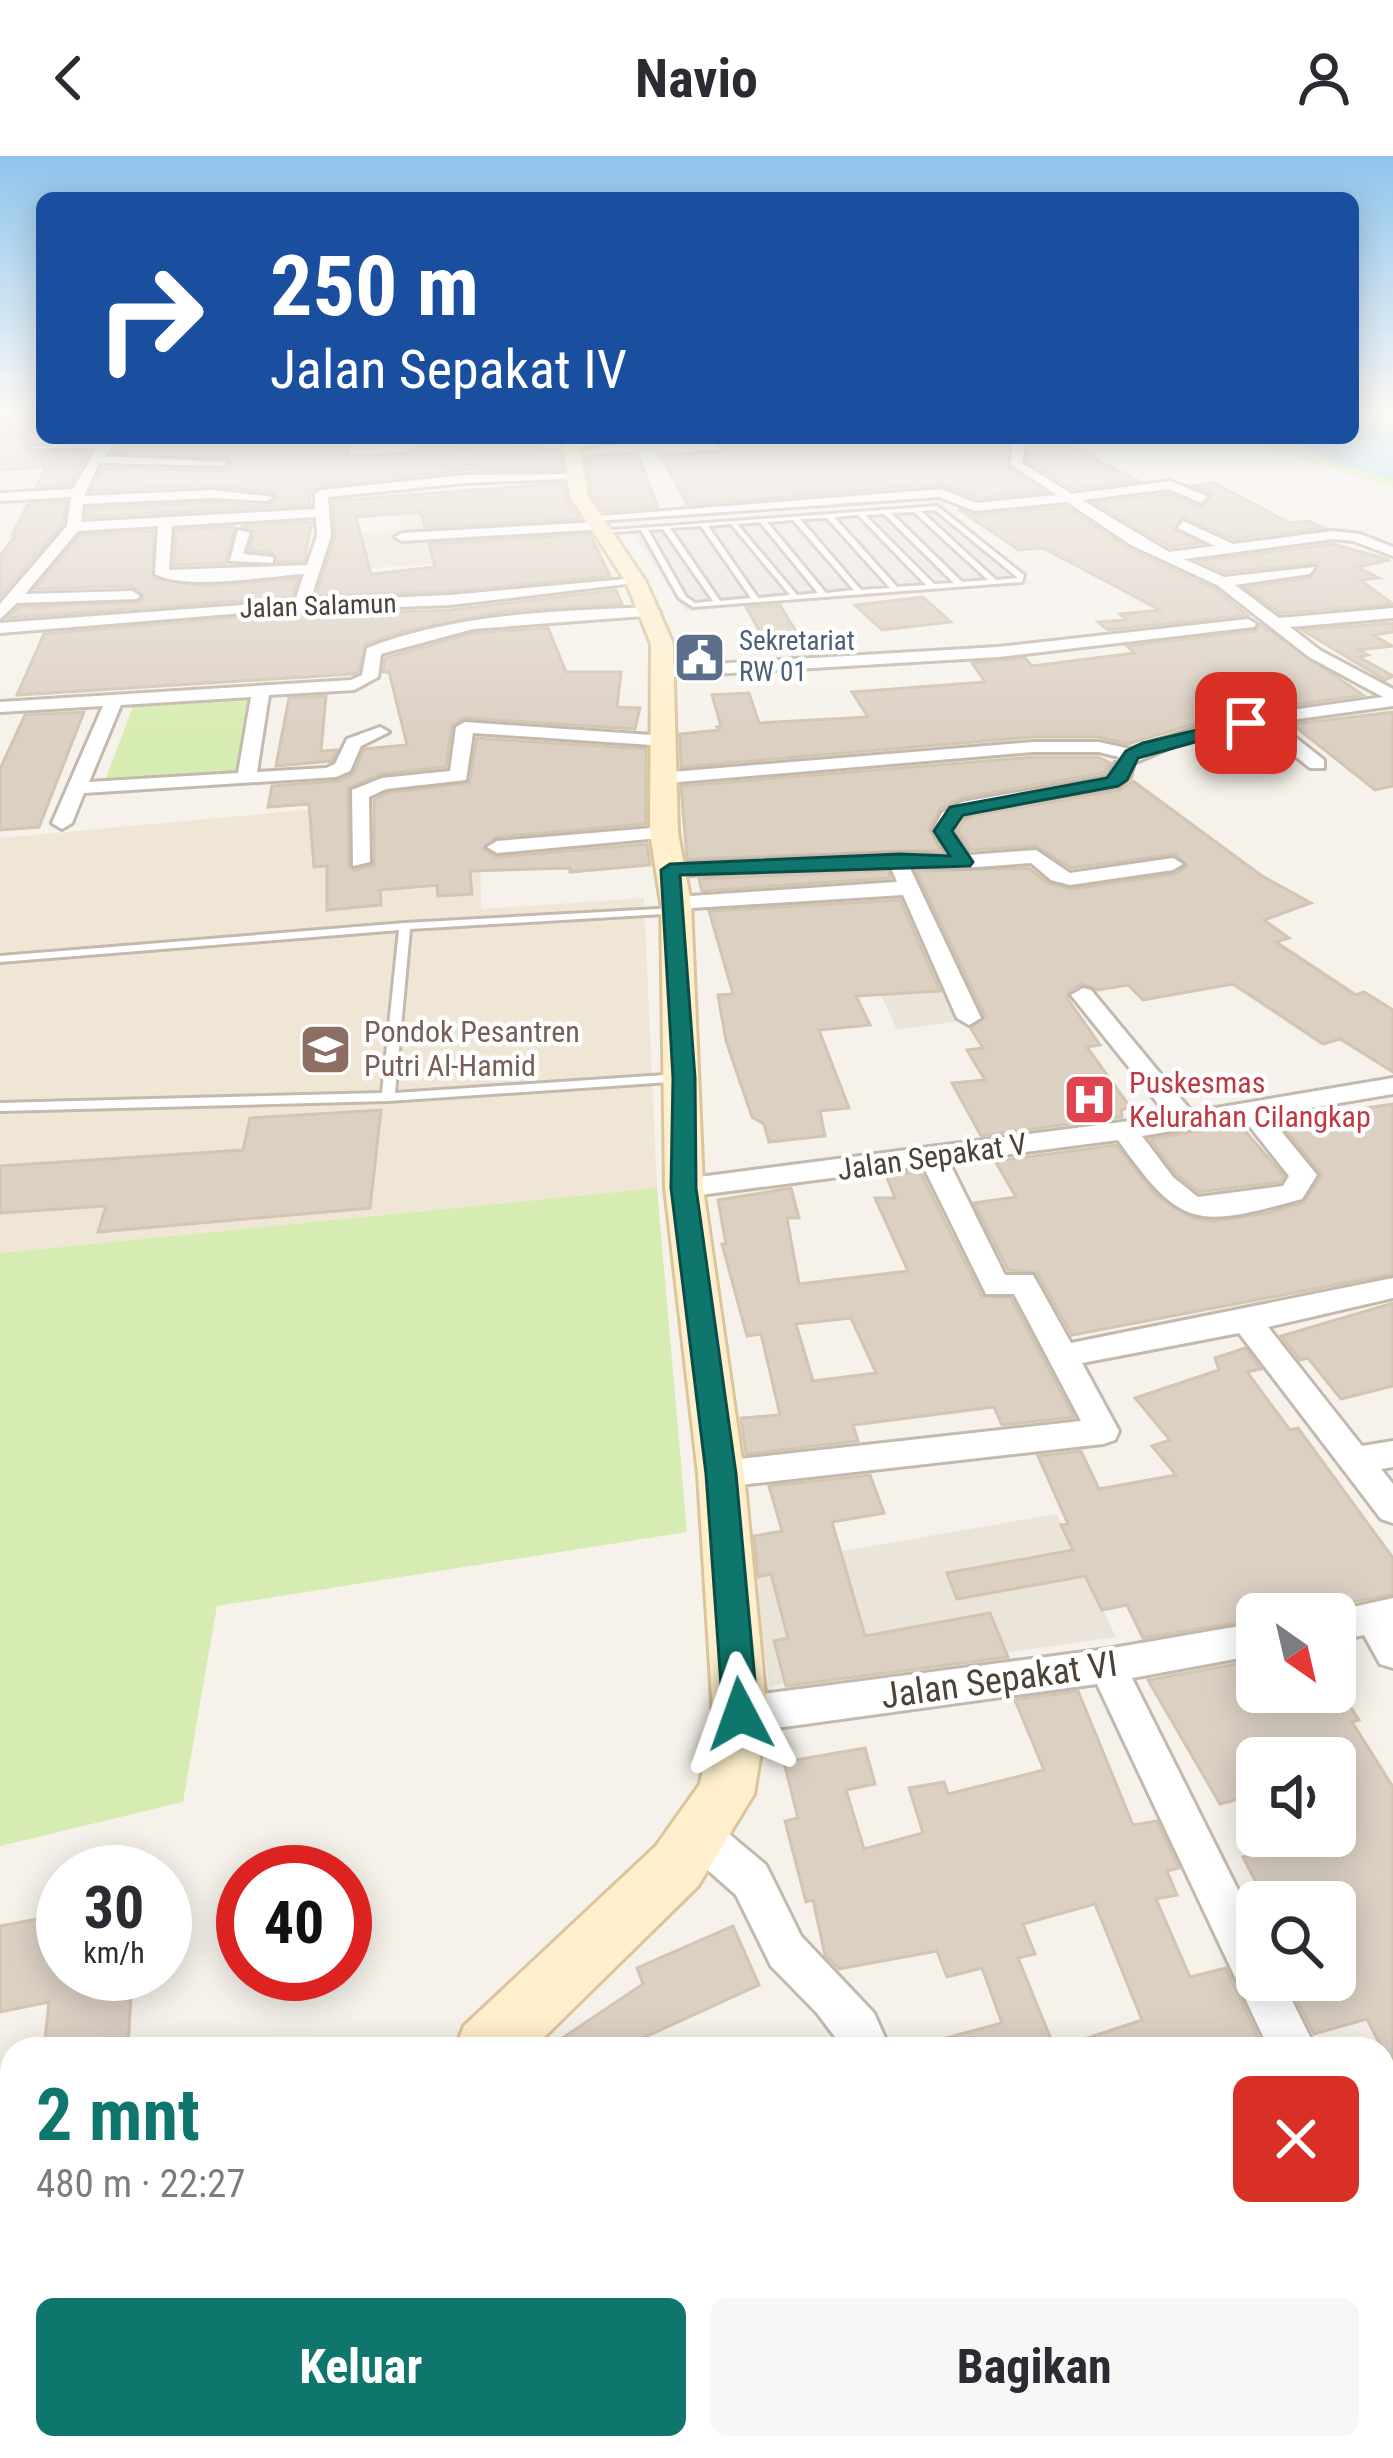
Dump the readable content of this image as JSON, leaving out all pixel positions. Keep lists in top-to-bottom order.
{
  "streets": {
    "street": ["Jalan Salamun", "Jalan Sepakat V", "Jalan Sepakat VI"]
  },
  "places": {
    "public building": ["Sekretariat RW 01"],
    "school or university": ["Pondok Pesantren Putri Al-Hamid"],
    "hospital": ["Puskesmas Kelurahan Cilangkap"]
  },
  "north": "bottom right",
  "page": {
    "header": "Navio",
    "turn": ["250 m", "Jalan Sepakat IV"],
    "speed": "30 km/h",
    "limit": "40",
    "heading": ["2 mnt", "480 m · 22:27"],
    "buttons": ["Keluar", "Bagikan"]
  }
}
